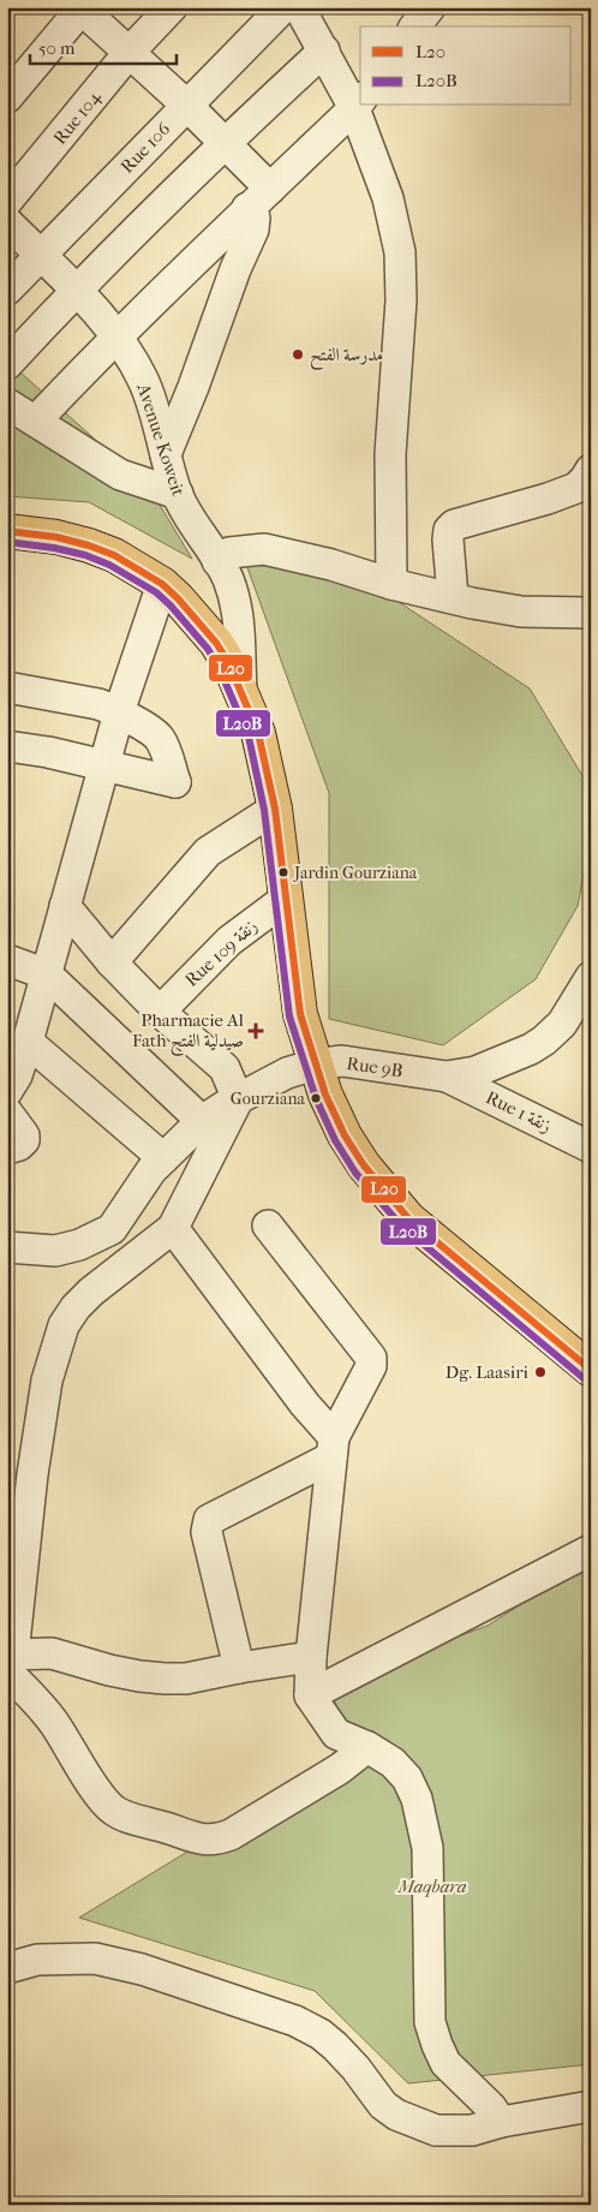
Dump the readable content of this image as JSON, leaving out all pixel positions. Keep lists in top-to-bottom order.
{
  "streets": {
    "street": [
      "Rue 104",
      "Rue 106",
      "Avenue Koweit",
      "Rue 109 زنقة",
      "Rue 9B",
      "Rue 1 زنقة"
    ]
  },
  "crossings": [
    ["Rue 106", "Avenue Koweit"],
    ["Rue 9B", "Rue 1 زنقة"]
  ],
  "parks": ["Maqbara"],
  "places": {
    "other": [
      "مدرسة الفتح",
      "Jardin Gourziana",
      "Gourziana",
      "Dg. Laasiri"
    ],
    "health": ["Pharmacie Al Fath صيدلية الفتح"]
  },
  "lines": ["transit line L20", "transit line L20B"],
  "legend": ["L20", "L20B"],
  "scale_bar": "50 m"
}
